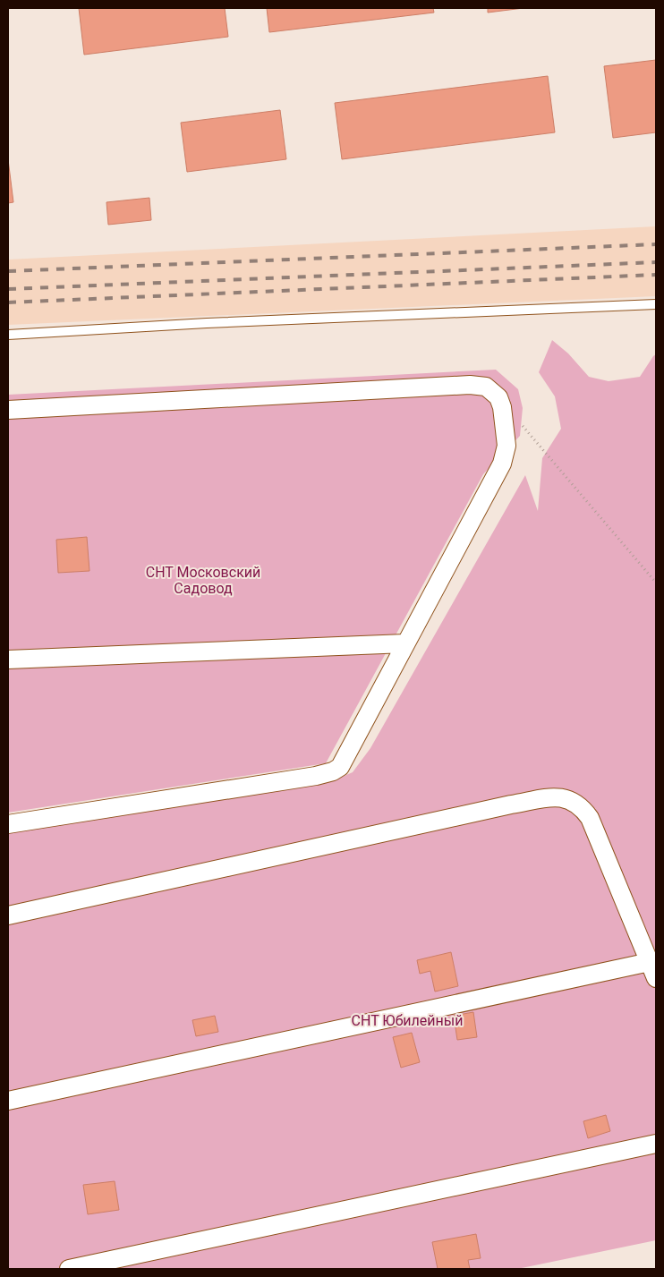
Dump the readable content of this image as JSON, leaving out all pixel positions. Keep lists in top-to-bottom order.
{
  "parks": ["СНТ Московский Садовод", "СНТ Юбилейный"]
}
